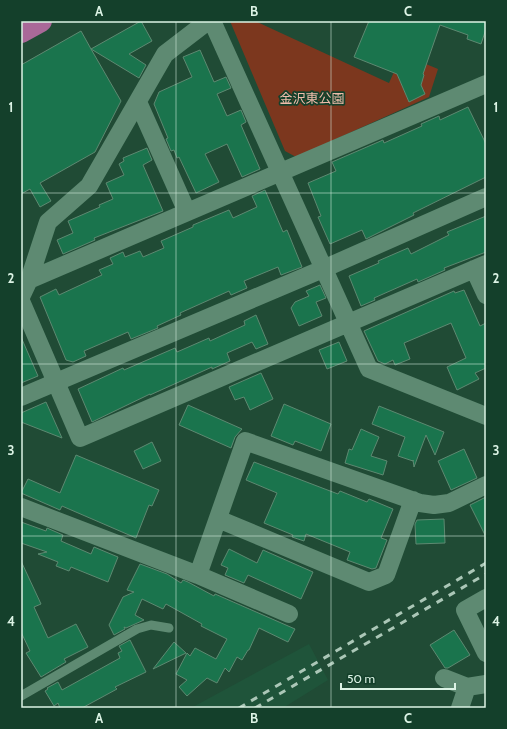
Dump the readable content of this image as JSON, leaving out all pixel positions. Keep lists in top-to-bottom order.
{
  "parks": ["金沢東公園"],
  "scale_bar": "50 m",
  "grid": {
    "columns": ["A", "B", "C"],
    "rows": [
      "1",
      "2",
      "3",
      "4"
    ]
  }
}
